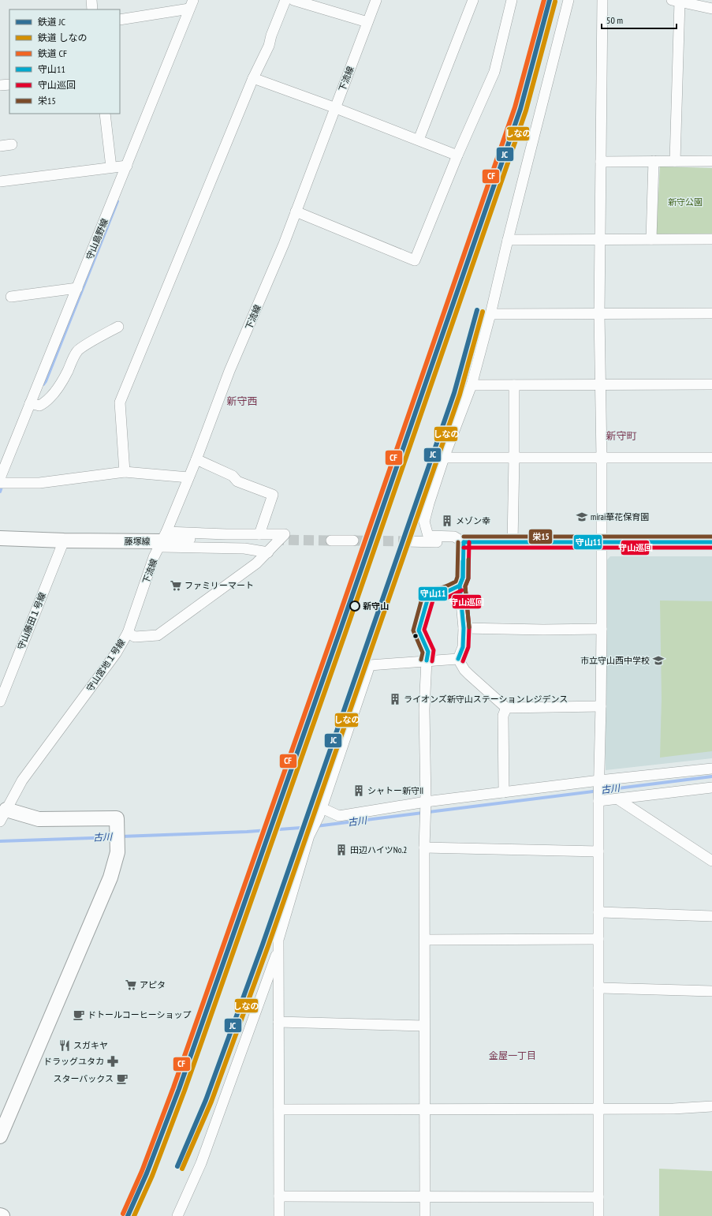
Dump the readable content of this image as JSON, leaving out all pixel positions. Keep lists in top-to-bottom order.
{
  "streets": {
    "street": [
      "下流線",
      "守山島野線",
      "藤塚線",
      "守山藤田１号線",
      "守山宮地１号線"
    ]
  },
  "crossings": [
    ["下流線", "藤塚線"],
    ["下流線", "守山宮地１号線"],
    ["藤塚線", "守山藤田１号線"]
  ],
  "districts": ["新守西", "新守町", "金屋一丁目"],
  "water": ["古川"],
  "parks": ["新守公園"],
  "places": {
    "school or university": ["mirai華花保育園", "市立守山西中学校"],
    "building": [
      "メゾン幸",
      "ライオンズ新守山ステーションレジデンス",
      "シャトー新守II",
      "田辺ハイツNo.2"
    ],
    "supermarket": ["ファミリーマート", "アピタ"],
    "other": ["新守山"],
    "cafe": ["ドトールコーヒーショップ", "スターバックス"],
    "restaurant": ["スガキヤ"],
    "pharmacy": ["ドラッグユタカ"]
  },
  "lines": [
    "rail line JC",
    "rail line CF",
    "rail line しなの",
    "transit line 栄15",
    "transit line 守山11",
    "transit line 守山巡回"
  ],
  "legend": [
    "鉄道 JC",
    "鉄道 しなの",
    "鉄道 CF",
    "守山11",
    "守山巡回",
    "栄15"
  ],
  "scale_bar": "50 m"
}
